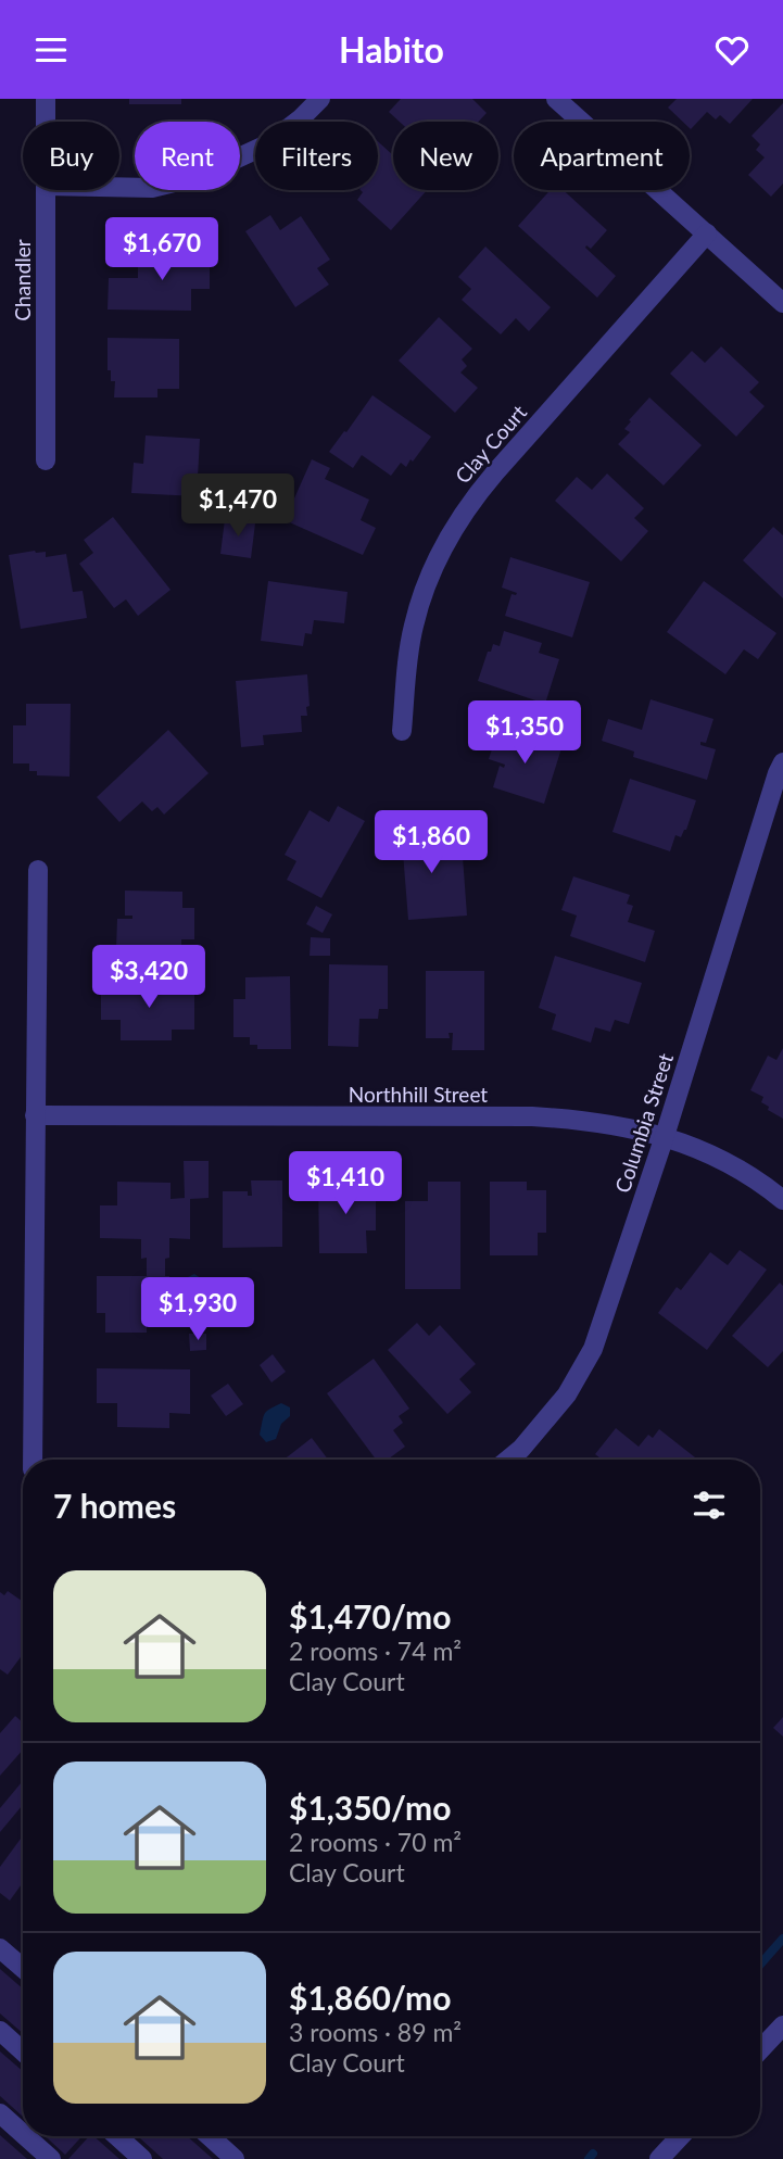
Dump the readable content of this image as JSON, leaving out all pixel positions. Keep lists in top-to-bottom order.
{
  "streets": {
    "street": [
      "Chandler",
      "Clay Court",
      "Northhill Street",
      "Columbia Street"
    ]
  },
  "crossings": [
    ["Northhill Street", "Columbia Street"]
  ],
  "page": {
    "header": "Habito",
    "chip": [
      "Buy",
      "Rent",
      "Filters",
      "New",
      "Apartment"
    ],
    "price": [
      "$1,670",
      "$1,470",
      "$1,350",
      "$1,860",
      "$3,420",
      "$1,410",
      "$1,930"
    ],
    "heading": "7 homes",
    "list": [
      {
        "name": "$1,470/mo",
        "note": "2 rooms · 74 m² · Clay Court"
      },
      {
        "name": "$1,350/mo",
        "note": "2 rooms · 70 m² · Clay Court"
      },
      {
        "name": "$1,860/mo",
        "note": "3 rooms · 89 m² · Clay Court"
      }
    ]
  }
}
